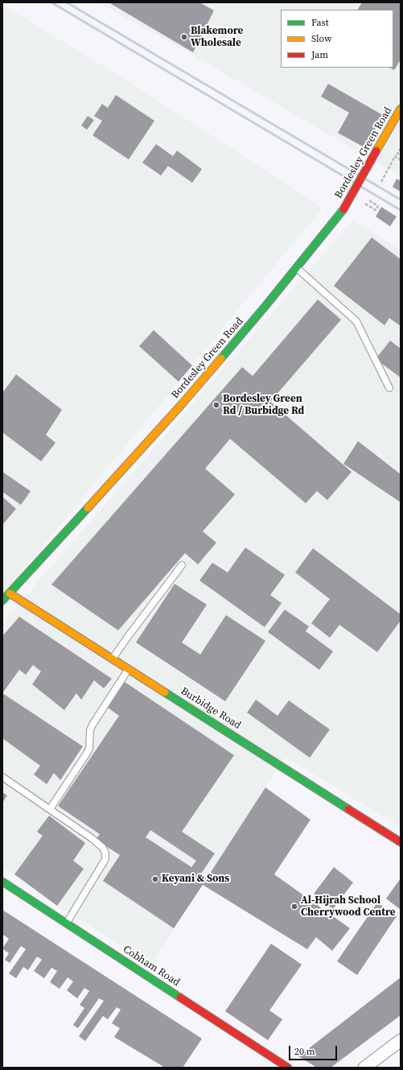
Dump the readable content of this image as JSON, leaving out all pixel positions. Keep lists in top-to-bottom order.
{
  "streets": {
    "street": ["Bordesley Green Road", "Burbidge Road", "Cobham Road"]
  },
  "crossings": [
    ["Bordesley Green Road", "Burbidge Road"]
  ],
  "places": [
    "Blakemore Wholesale",
    "Bordesley Green Rd / Burbidge Rd",
    "Keyani & Sons",
    "Al-Hijrah School Cherrywood Centre"
  ],
  "legend": ["Fast", "Slow", "Jam"],
  "scale_bar": "20 m"
}
